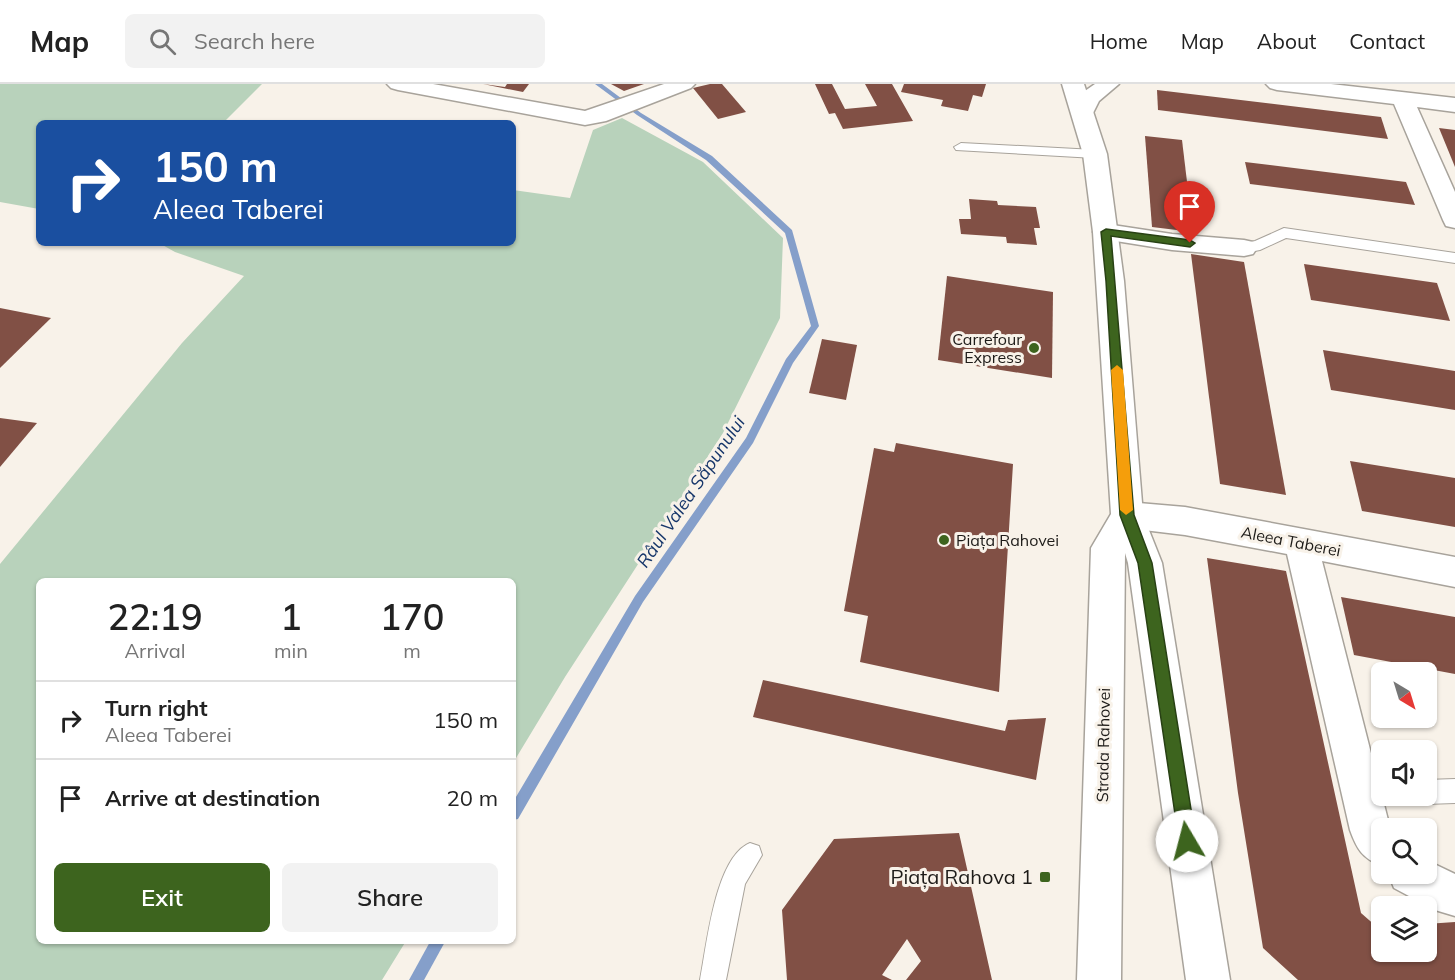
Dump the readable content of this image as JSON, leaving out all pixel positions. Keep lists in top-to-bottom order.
{
  "streets": {
    "street": ["Aleea Taberei", "Strada Rahovei"]
  },
  "crossings": [
    ["Aleea Taberei", "Strada Rahovei"]
  ],
  "water": ["Râul Valea Săpunului"],
  "places": {
    "other": ["Carrefour Express", "Piața Rahovei"],
    "transit": ["Piața Rahova 1"]
  },
  "north": "bottom right",
  "page": {
    "header": "Map",
    "search": "Search here",
    "nav": [
      "Home",
      "Map",
      "About",
      "Contact"
    ],
    "turn": ["150 m", "Aleea Taberei"],
    "eta": [
      "22:19",
      "Arrival",
      "1",
      "min",
      "170",
      "m"
    ],
    "list": [
      {
        "name": "Turn right",
        "note": "Aleea Taberei",
        "value": "150 m"
      },
      {
        "name": "Arrive at destination",
        "value": "20 m"
      }
    ],
    "buttons": ["Exit", "Share"]
  }
}
